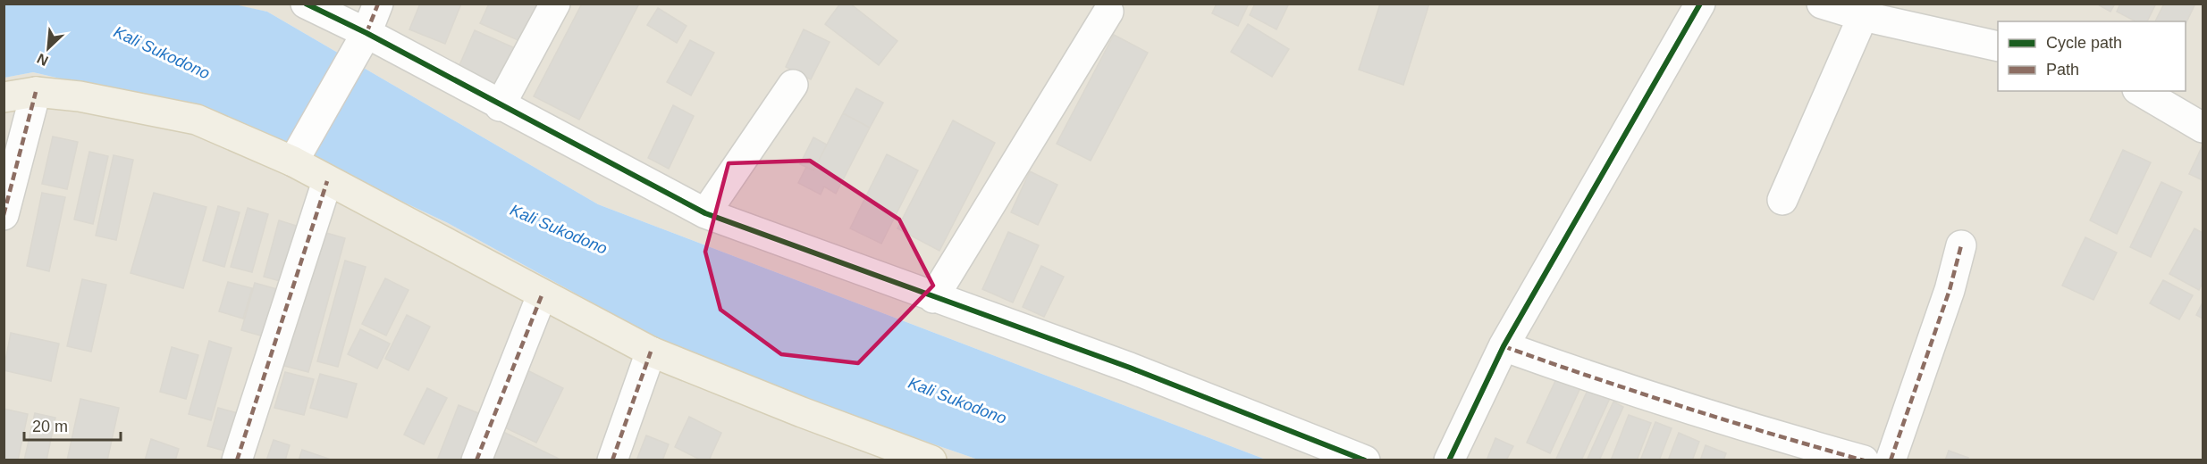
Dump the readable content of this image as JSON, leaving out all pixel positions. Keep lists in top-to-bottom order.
{
  "water": ["Kali Sukodono"],
  "legend": ["Cycle path", "Path"],
  "scale_bar": "20 m",
  "north": "bottom left"
}
